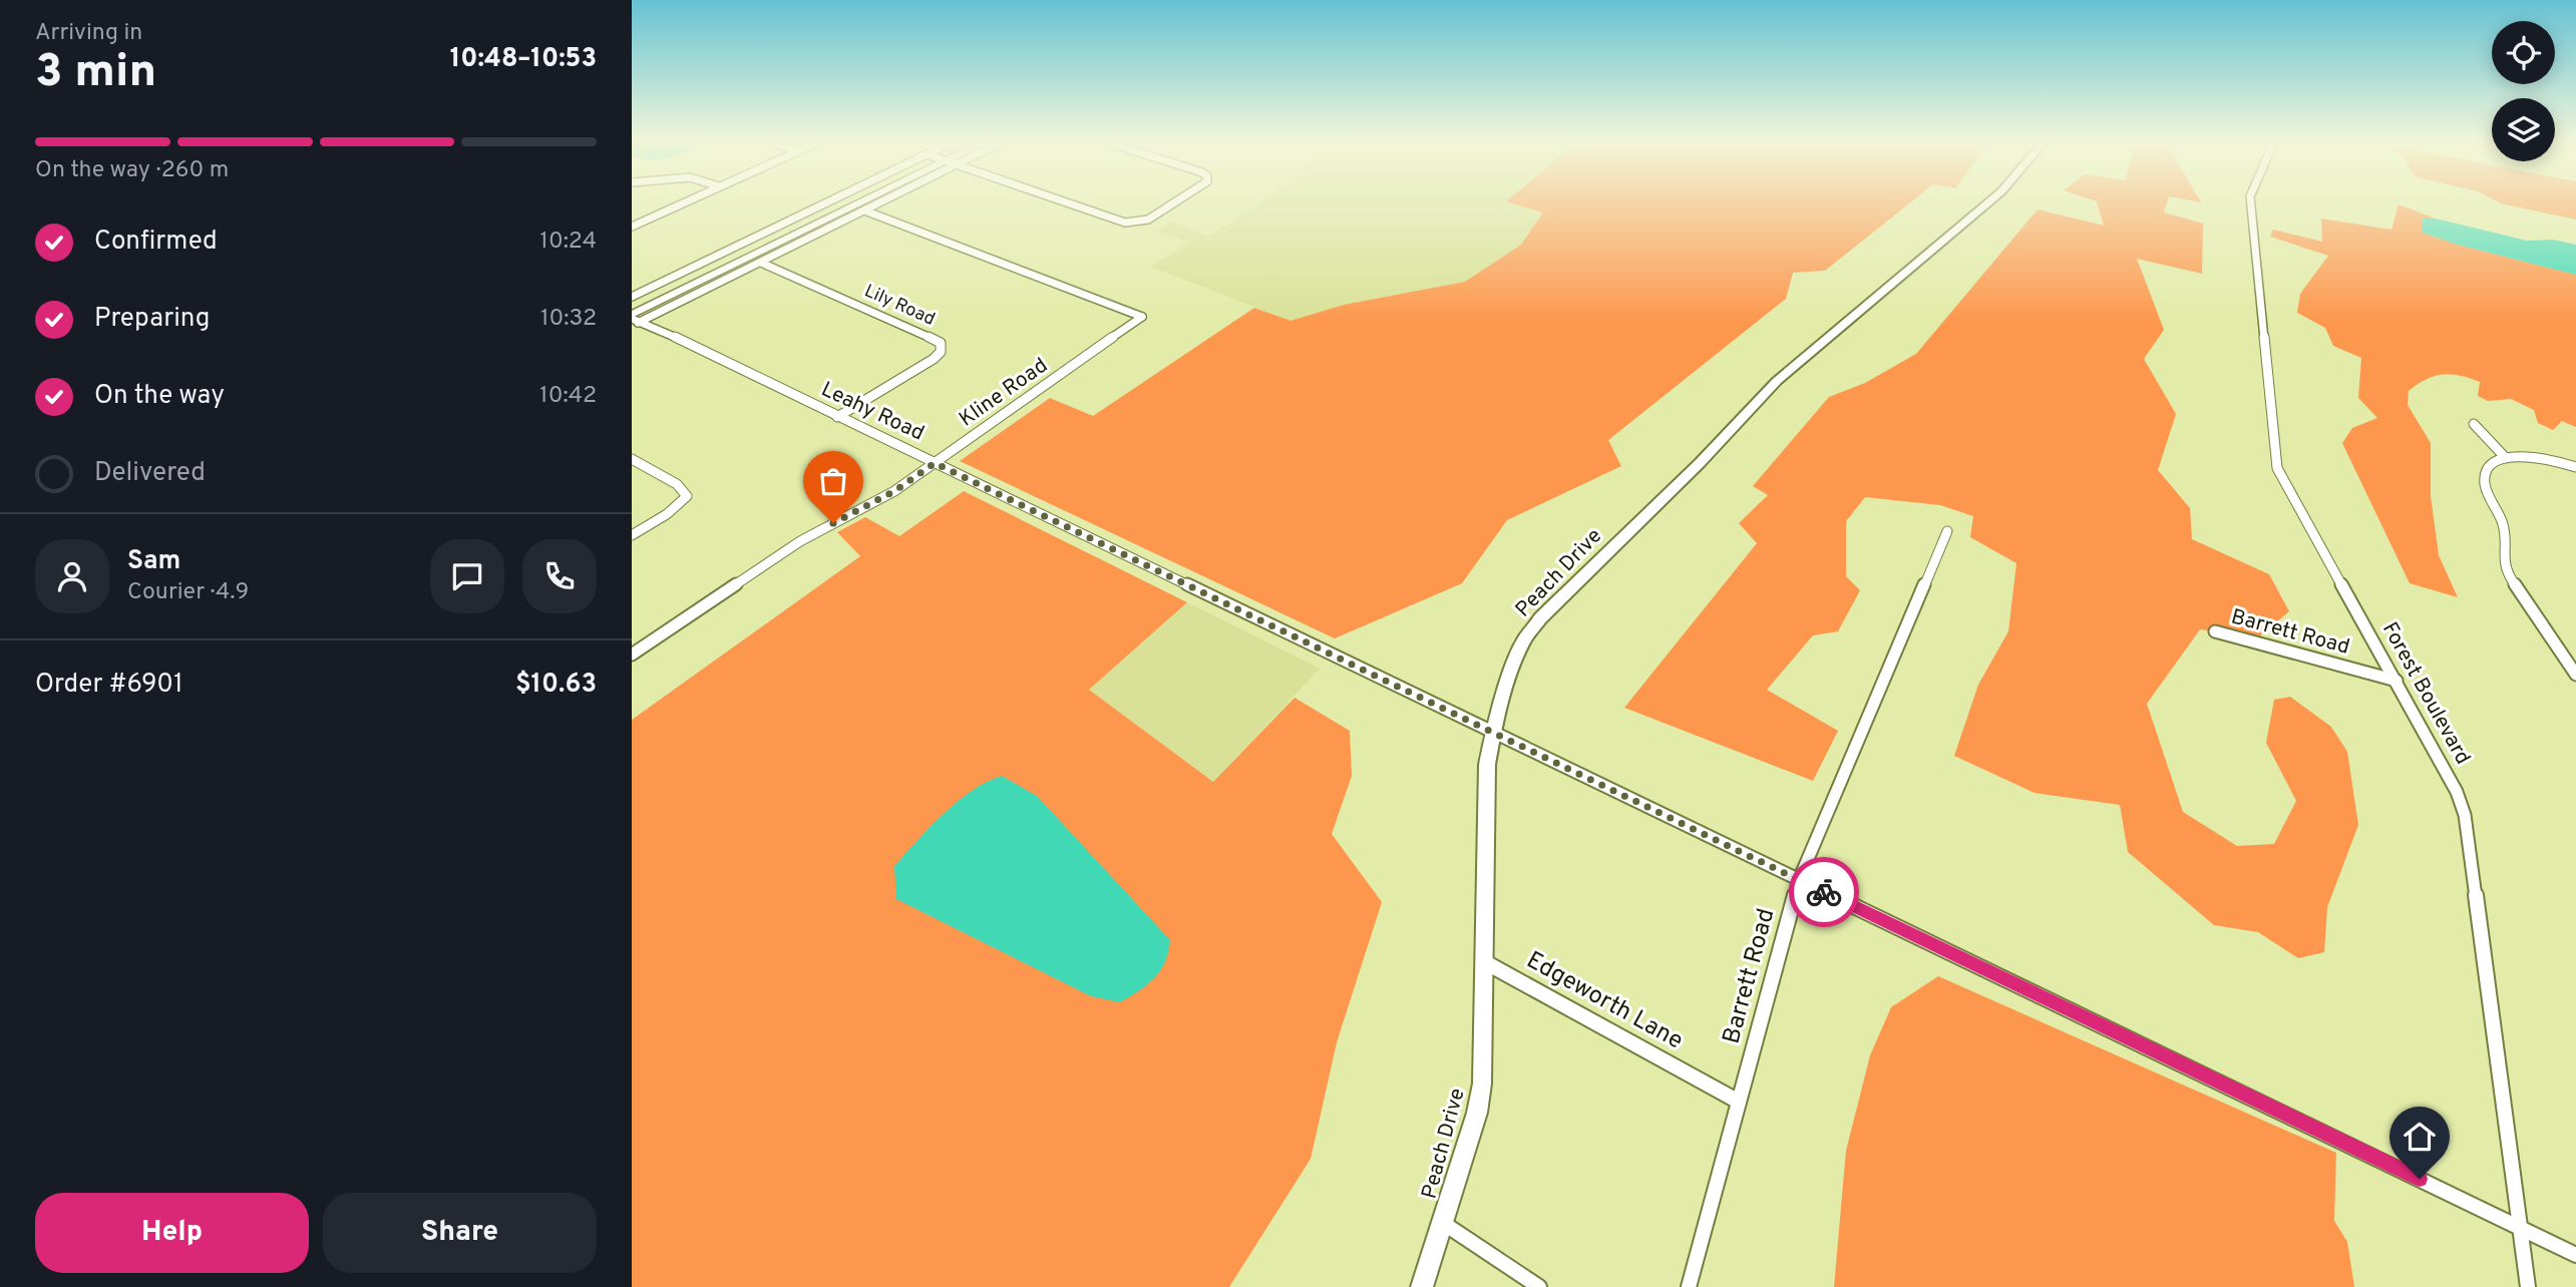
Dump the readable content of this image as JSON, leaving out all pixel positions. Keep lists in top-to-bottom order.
{
  "streets": {
    "main road": ["Peach Drive"],
    "street": [
      "Lily Road",
      "Kline Road",
      "Leahy Road",
      "Barrett Road",
      "Forest Boulevard",
      "Edgeworth Lane"
    ]
  },
  "crossings": [
    ["Lily Road", "Leahy Road"],
    ["Kline Road", "Leahy Road"],
    ["Leahy Road", "Peach Drive"],
    ["Leahy Road", "Barrett Road"],
    ["Leahy Road", "Forest Boulevard"],
    ["Peach Drive", "Edgeworth Lane"],
    ["Barrett Road", "Forest Boulevard"],
    ["Barrett Road", "Edgeworth Lane"]
  ],
  "page": {
    "heading": ["3 min", "Arriving in", "10:48–10:53"],
    "panel": [
      "Sam",
      "Courier · 4.9",
      "Order #6901",
      "$10.63"
    ],
    "bar": "On the way · 260 m",
    "list": [
      ["Confirmed", "10:24"],
      ["Preparing", "10:32"],
      ["On the way", "10:42"],
      "Delivered"
    ],
    "buttons": ["Help", "Share"]
  }
}
